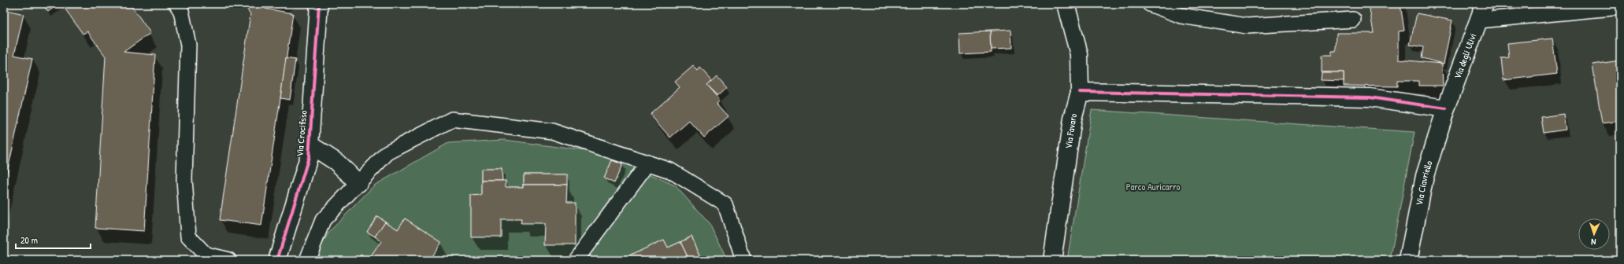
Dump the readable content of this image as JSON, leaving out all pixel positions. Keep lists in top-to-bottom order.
{
  "streets": {
    "street": [
      "Via degli Ulivi",
      "Via Favaro",
      "Via Crocifisso",
      "Via Ciavriello"
    ]
  },
  "crossings": [
    ["Via degli Ulivi", "Via Ciavriello"]
  ],
  "parks": ["Parco Auricarro"],
  "scale_bar": "20 m",
  "north": "bottom"
}
